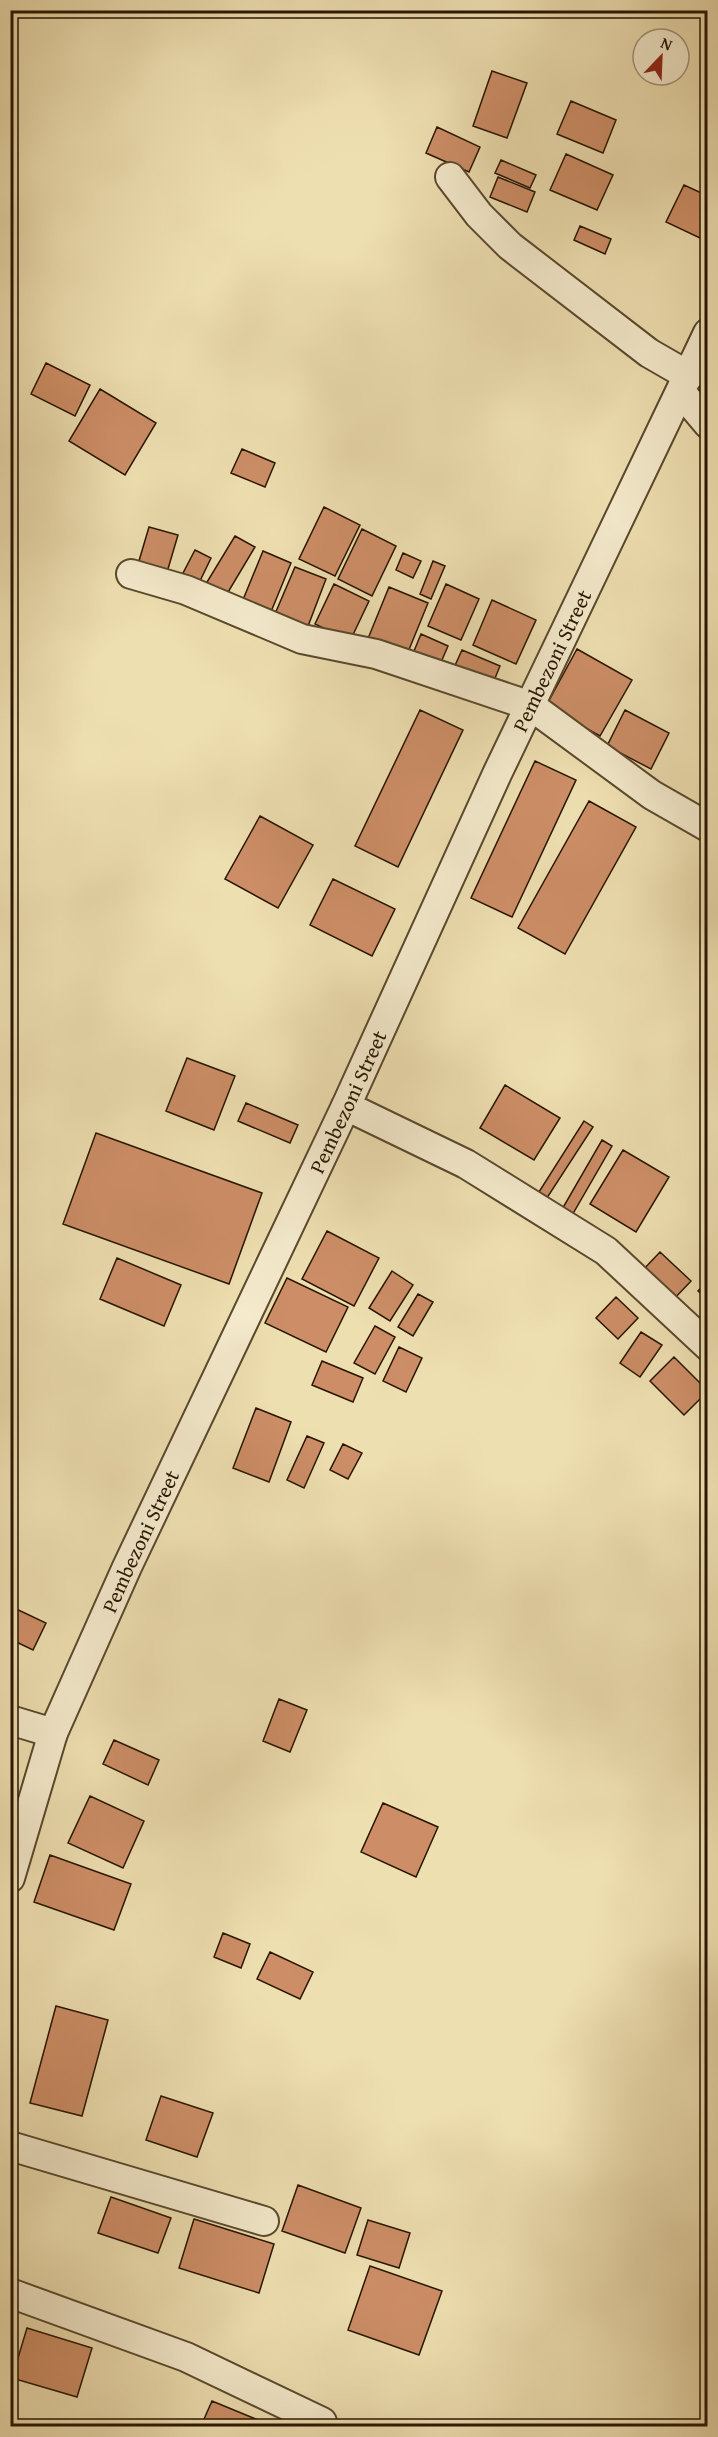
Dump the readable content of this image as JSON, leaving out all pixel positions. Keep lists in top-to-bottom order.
{
  "streets": {
    "street": ["Pembezoni Street"]
  },
  "north": "top right"
}
